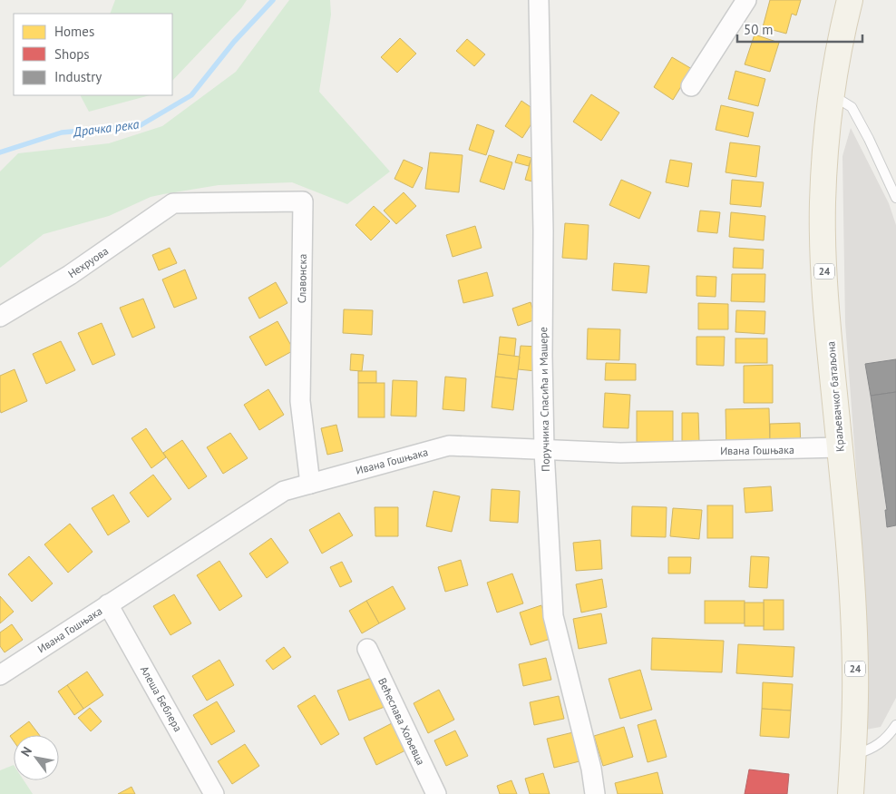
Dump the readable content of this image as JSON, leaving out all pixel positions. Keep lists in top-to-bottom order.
{
  "streets": {
    "main road": ["24", "Краљевачког батаљона"],
    "street": [
      "Нехруова",
      "Славонска",
      "Поручника Спасића и Машере",
      "Ивана Гошњака",
      "Алеша Беблера",
      "Већеслава Хољевца"
    ]
  },
  "crossings": [
    ["Нехруова", "Славонска"],
    ["Славонска", "Ивана Гошњака"],
    ["Краљевачког батаљона", "Ивана Гошњака"],
    ["Поручника Спасића и Машере", "Ивана Гошњака"],
    ["Ивана Гошњака", "Алеша Беблера"]
  ],
  "water": ["Драчка река"],
  "legend": ["Homes", "Shops", "Industry"],
  "scale_bar": "50 m",
  "north": "top left"
}
